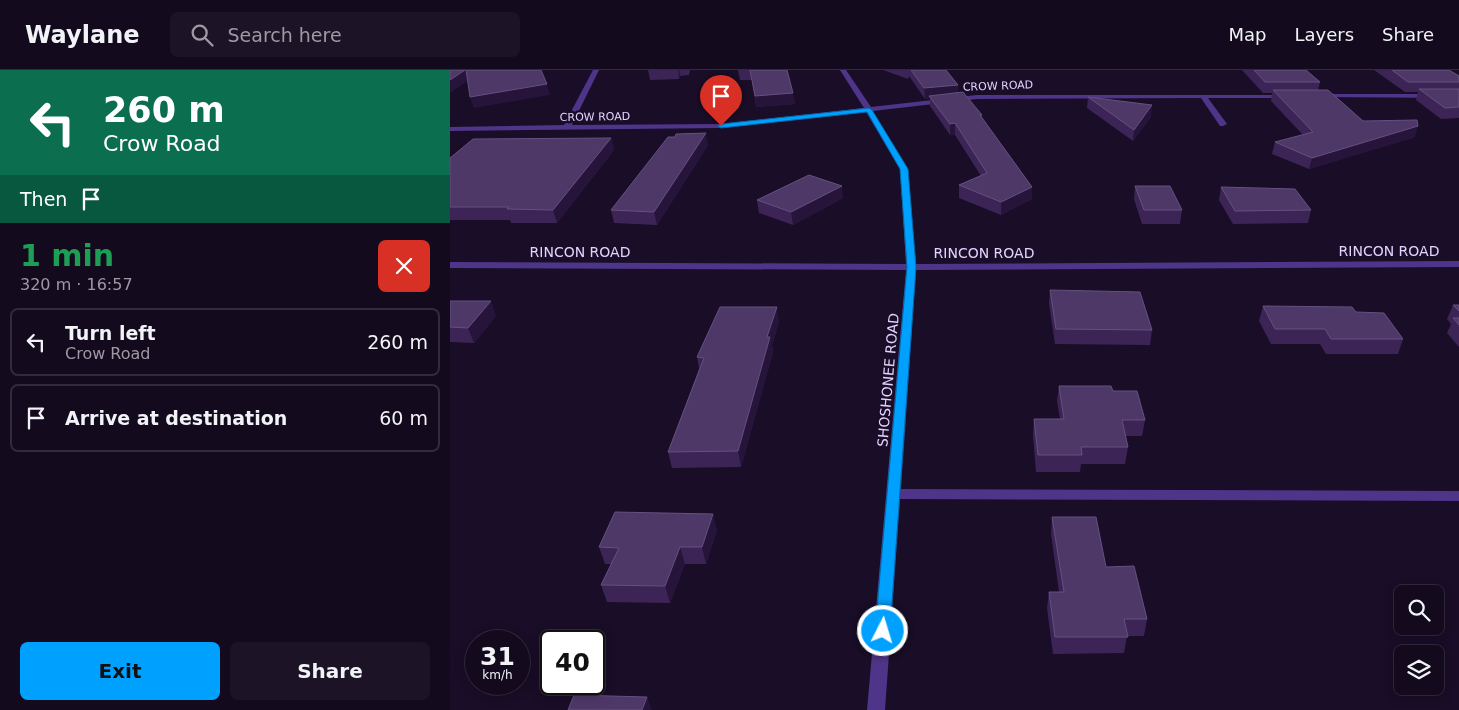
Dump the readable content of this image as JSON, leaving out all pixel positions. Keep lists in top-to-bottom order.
{
  "streets": {
    "street": ["CROW ROAD", "RINCON ROAD", "SHOSHONEE ROAD"]
  },
  "crossings": [
    ["CROW ROAD", "SHOSHONEE ROAD"],
    ["RINCON ROAD", "SHOSHONEE ROAD"]
  ],
  "page": {
    "header": "Waylane",
    "search": "Search here",
    "nav": ["Map", "Layers", "Share"],
    "turn": ["260 m", "Crow Road"],
    "then": "Then",
    "heading": ["1 min", "320 m · 16:57"],
    "list": [
      {
        "name": "Turn left",
        "note": "Crow Road",
        "value": "260 m"
      },
      {
        "name": "Arrive at destination",
        "value": "60 m"
      }
    ],
    "speed": "31 km/h",
    "limit": "40",
    "buttons": ["Exit", "Share"]
  }
}
